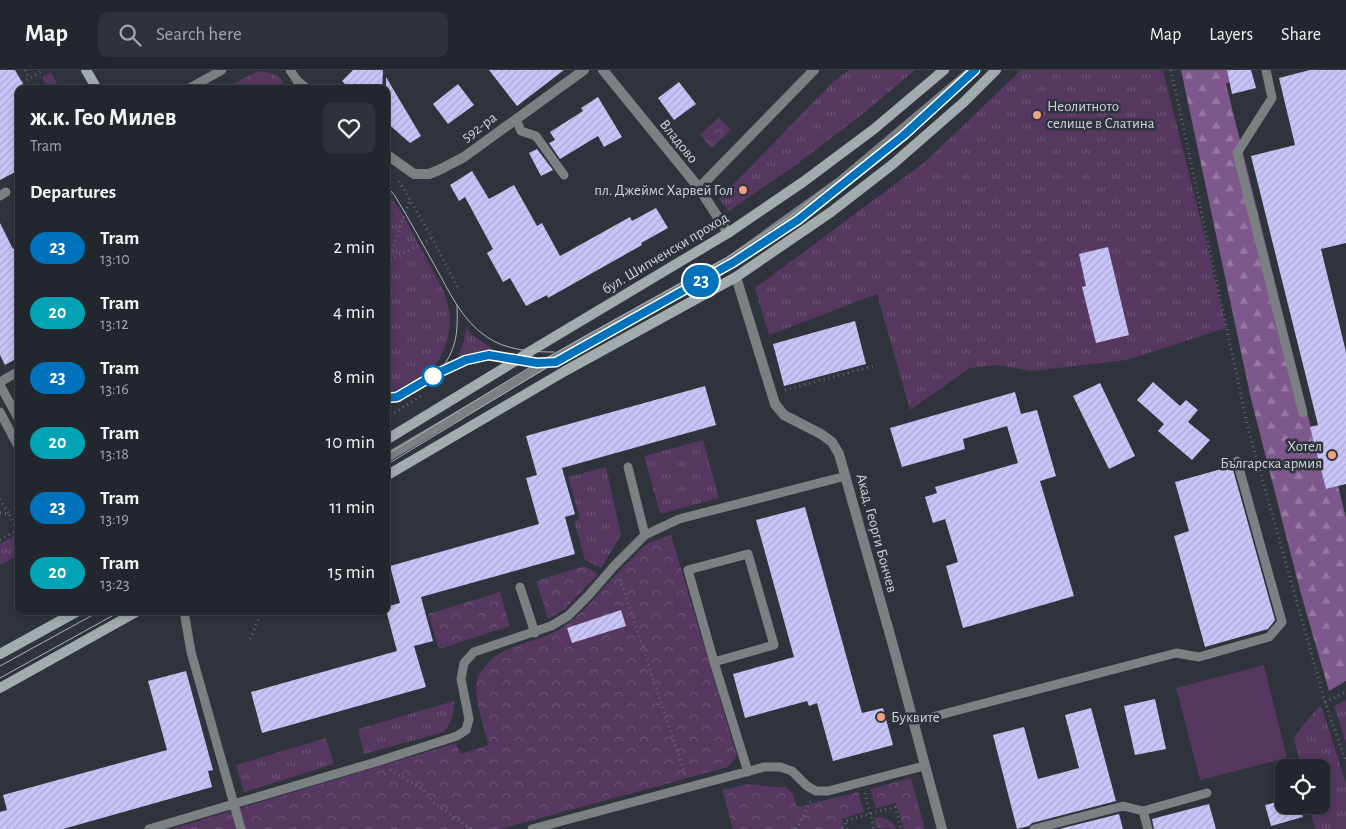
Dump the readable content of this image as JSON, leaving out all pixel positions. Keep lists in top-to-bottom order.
{
  "streets": {
    "main road": ["бул. Шипченски проход"],
    "street": ["592-ра", "Владово", "Акад. Георги Бончев"]
  },
  "crossings": [
    ["Владово", "бул. Шипченски проход"]
  ],
  "places": [
    "Неолитното селище в Слатина",
    "пл. Джеймс Харвей Гол",
    "Хотел Българска армия",
    "Буквите"
  ],
  "lines": ["tram line 23"],
  "page": {
    "header": "Map",
    "search": "Search here",
    "nav": ["Map", "Layers", "Share"],
    "on_map": "23",
    "heading": [
      ["ж.к. Гео Милев", "Tram"],
      "Departures"
    ],
    "list": [
      {
        "mark": "23",
        "name": "Tram",
        "note": "13:10",
        "value": "2 min"
      },
      {
        "mark": "20",
        "name": "Tram",
        "note": "13:12",
        "value": "4 min"
      },
      {
        "mark": "23",
        "name": "Tram",
        "note": "13:16",
        "value": "8 min"
      },
      {
        "mark": "20",
        "name": "Tram",
        "note": "13:18",
        "value": "10 min"
      },
      {
        "mark": "23",
        "name": "Tram",
        "note": "13:19",
        "value": "11 min"
      },
      {
        "mark": "20",
        "name": "Tram",
        "note": "13:23",
        "value": "15 min"
      }
    ]
  }
}
